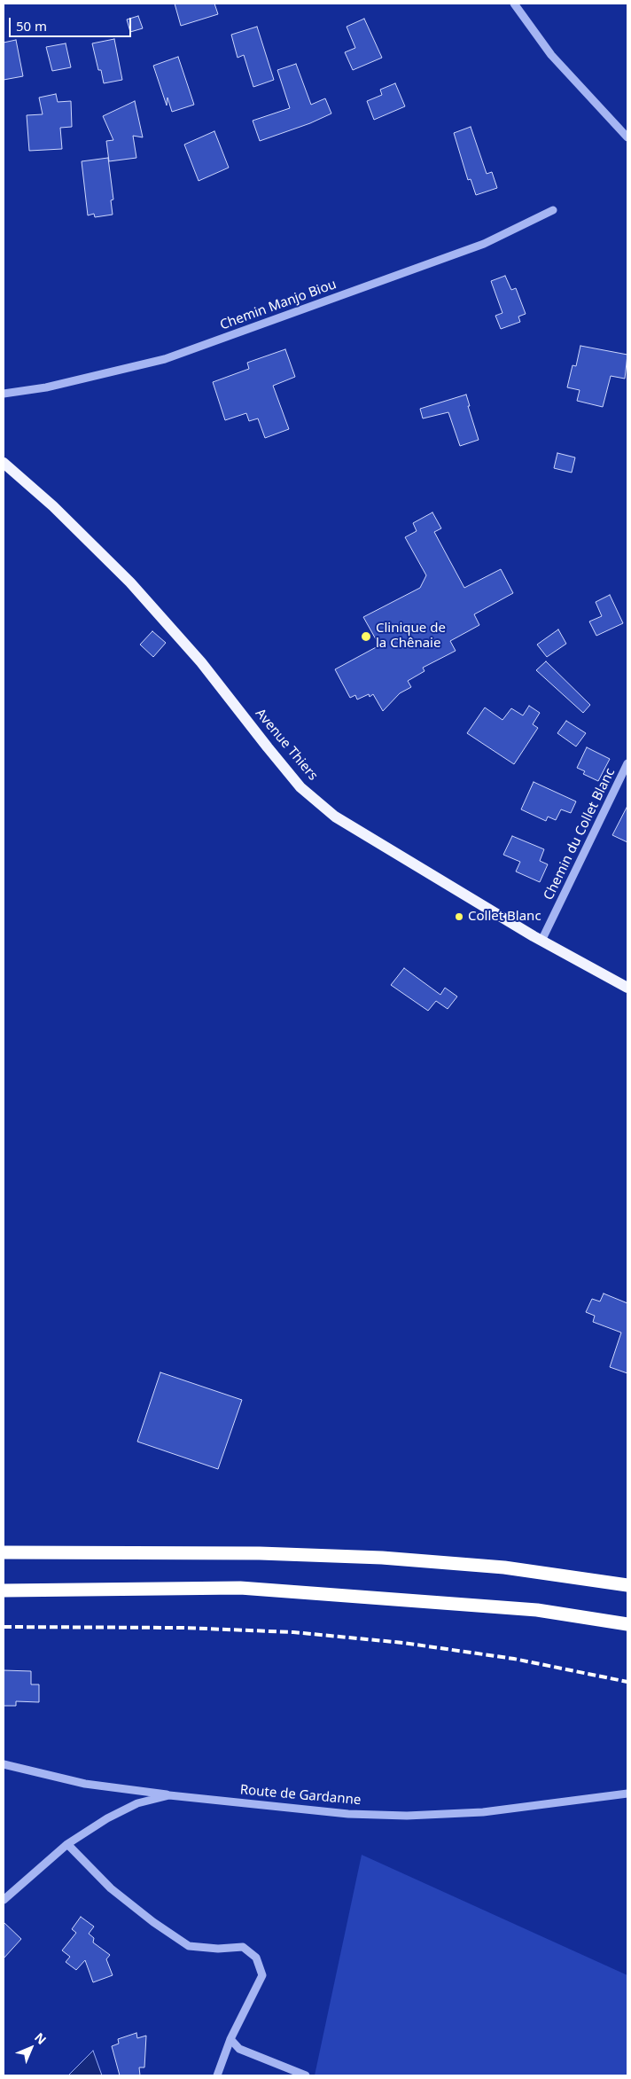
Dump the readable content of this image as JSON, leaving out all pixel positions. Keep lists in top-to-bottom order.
{
  "streets": {
    "main road": ["Avenue Thiers"],
    "street": ["Chemin Manjo Biou", "Chemin du Collet Blanc", "Route de Gardanne"]
  },
  "crossings": [
    ["Avenue Thiers", "Chemin du Collet Blanc"]
  ],
  "places": ["Clinique de la Chênaie", "Collet Blanc"],
  "scale_bar": "50 m",
  "north": "top right"
}
